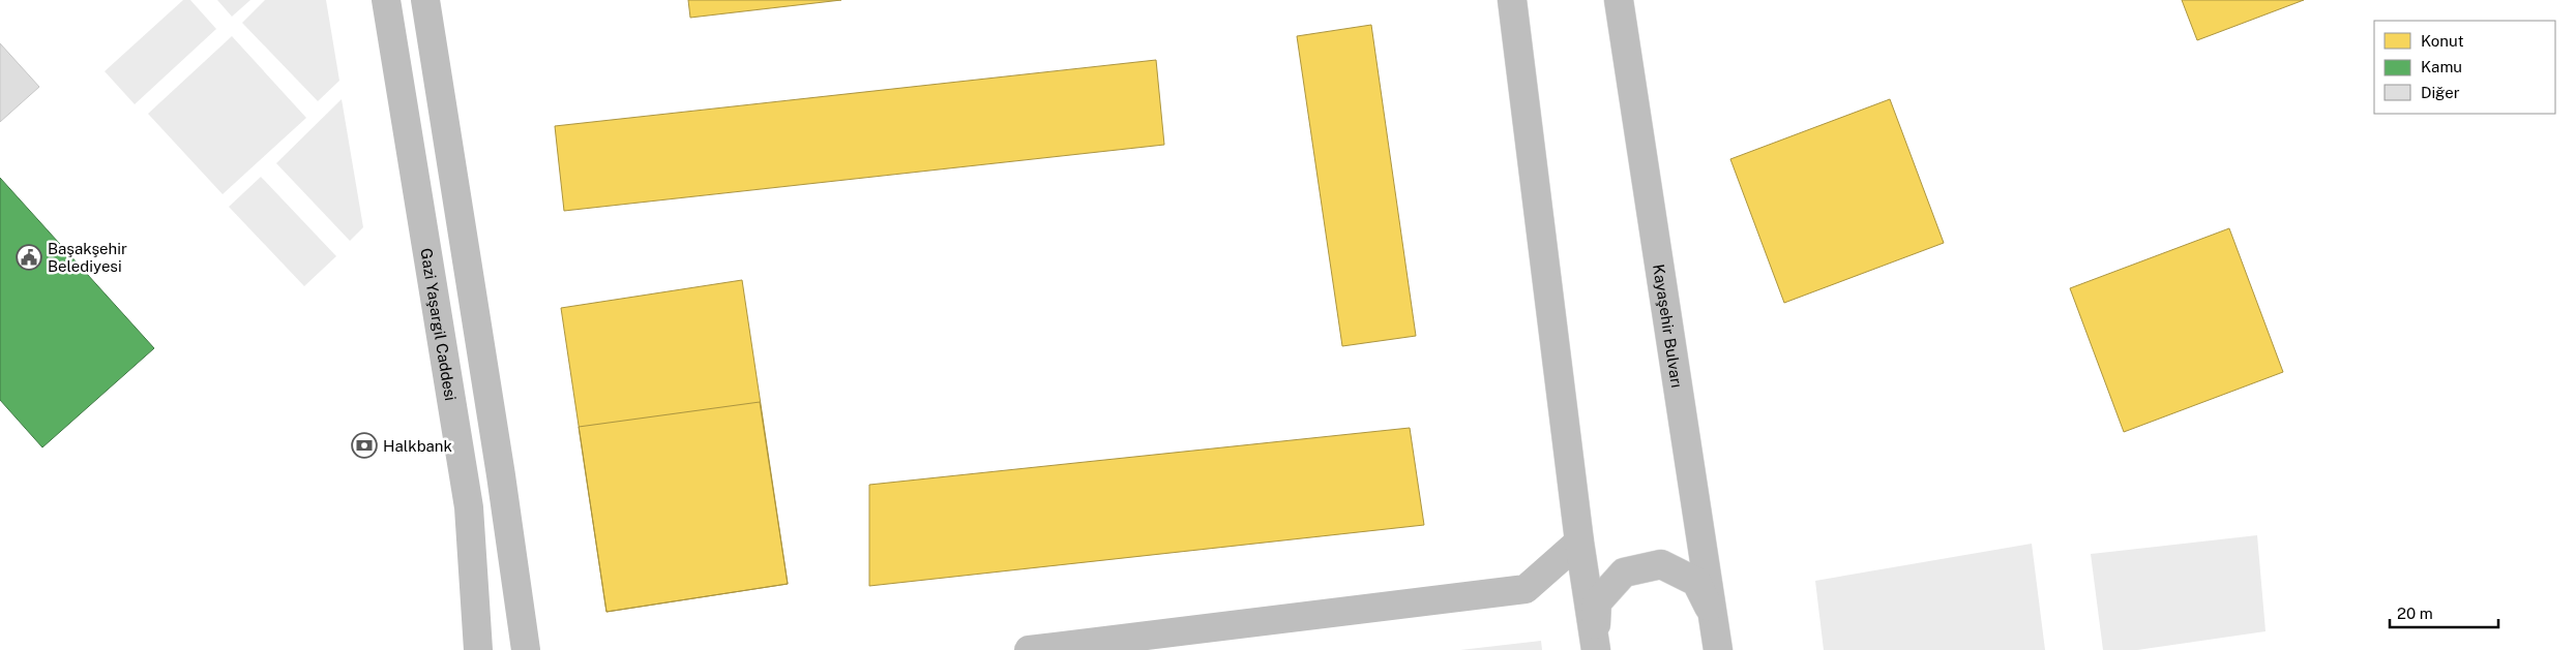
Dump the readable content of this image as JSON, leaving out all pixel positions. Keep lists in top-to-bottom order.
{
  "streets": {
    "street": ["Gazi Yaşargil Caddesi", "Kayaşehir Bulvarı"]
  },
  "places": {
    "public building": ["Başakşehir Belediyesi"],
    "bank": ["Halkbank"]
  },
  "legend": ["Konut", "Kamu", "Diğer"],
  "scale_bar": "20 m"
}
